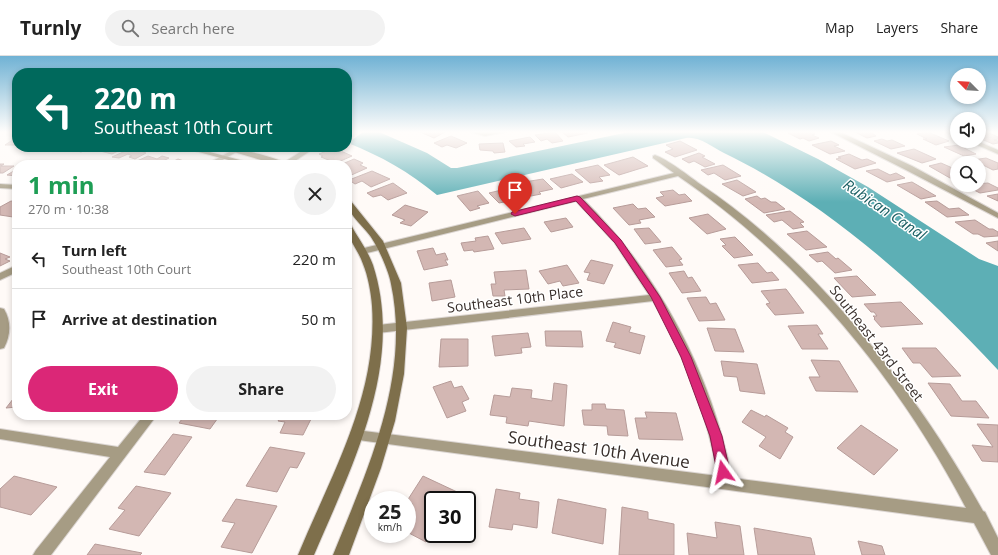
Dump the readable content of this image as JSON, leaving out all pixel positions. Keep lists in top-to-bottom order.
{
  "streets": {
    "street": ["Southeast 10th Place", "Southeast 43rd Street", "Southeast 10th Avenue"]
  },
  "crossings": [
    ["Southeast 43rd Street", "Southeast 10th Avenue"]
  ],
  "water": ["Rubican Canal"],
  "north": "top left",
  "page": {
    "header": "Turnly",
    "search": "Search here",
    "nav": ["Map", "Layers", "Share"],
    "turn": ["220 m", "Southeast 10th Court"],
    "heading": ["1 min", "270 m · 10:38"],
    "list": [
      {
        "name": "Turn left",
        "note": "Southeast 10th Court",
        "value": "220 m"
      },
      {
        "name": "Arrive at destination",
        "value": "50 m"
      }
    ],
    "buttons": ["Exit", "Share"],
    "speed": "25 km/h",
    "limit": "30"
  }
}
